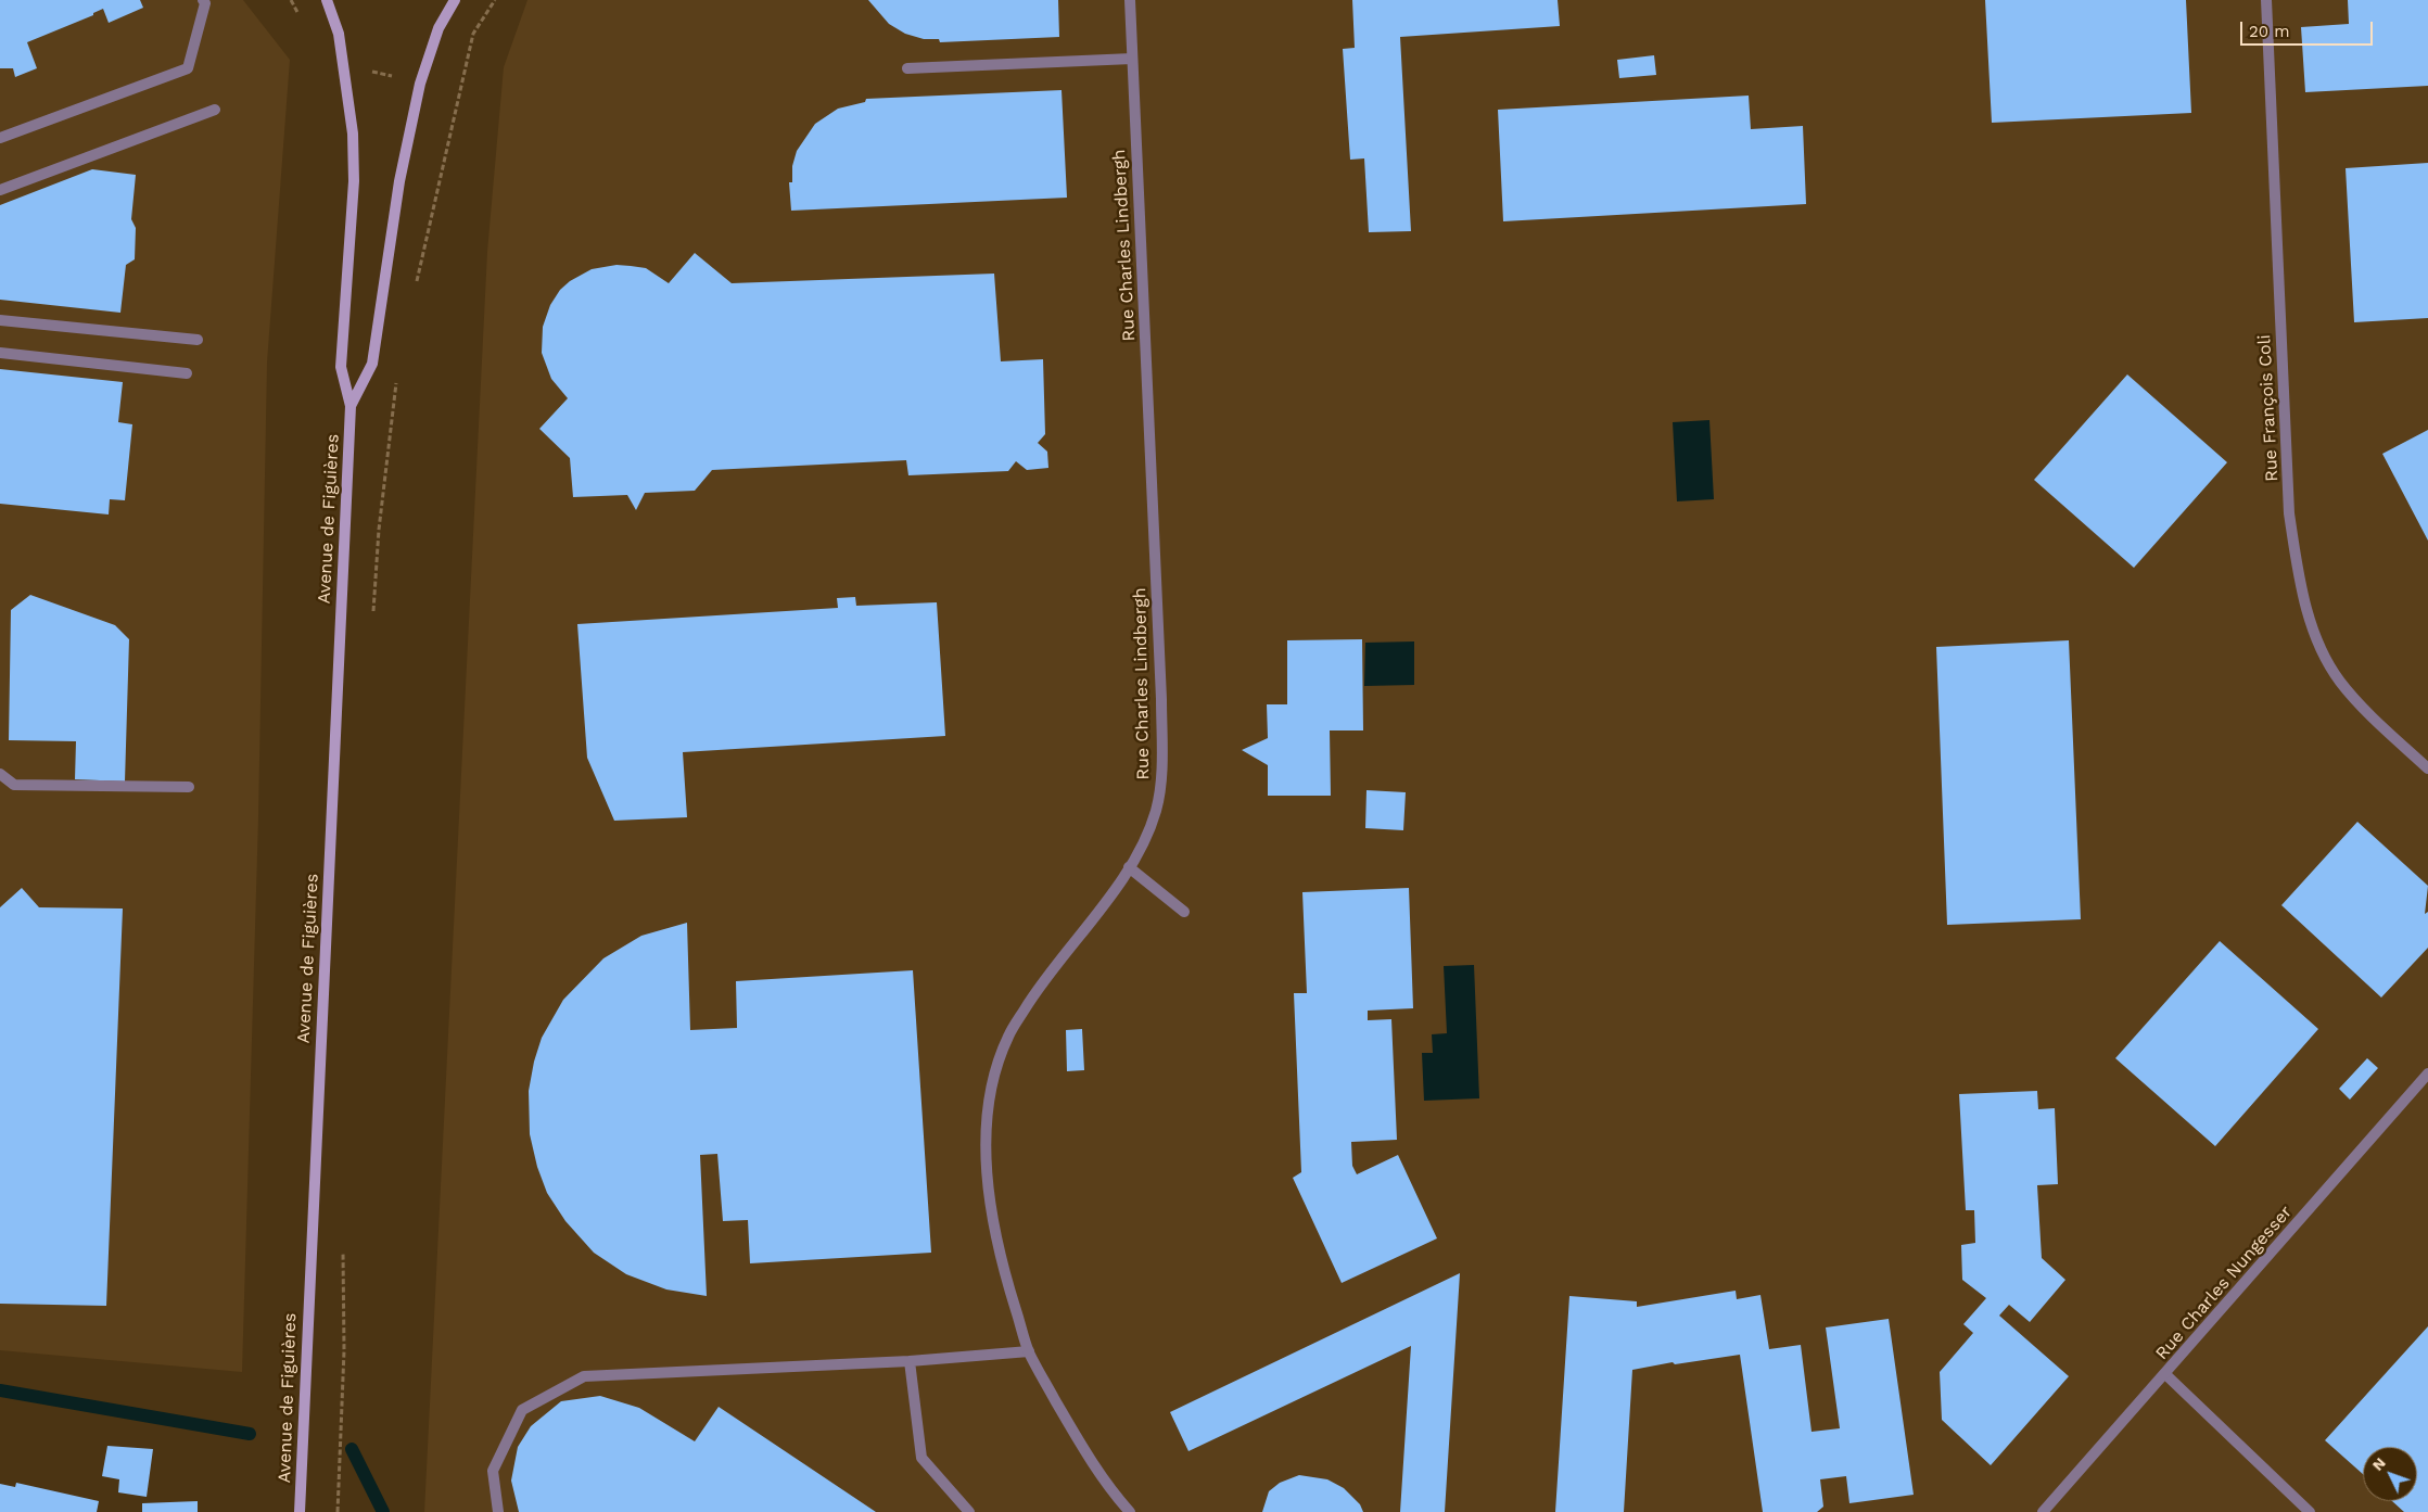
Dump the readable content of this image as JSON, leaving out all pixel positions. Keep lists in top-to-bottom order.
{
  "streets": {
    "main road": ["Avenue de Figuières"],
    "street": ["Rue Charles Lindbergh", "Rue François Coli", "Rue Charles Nungesser"]
  },
  "scale_bar": "20 m",
  "north": "top left"
}
